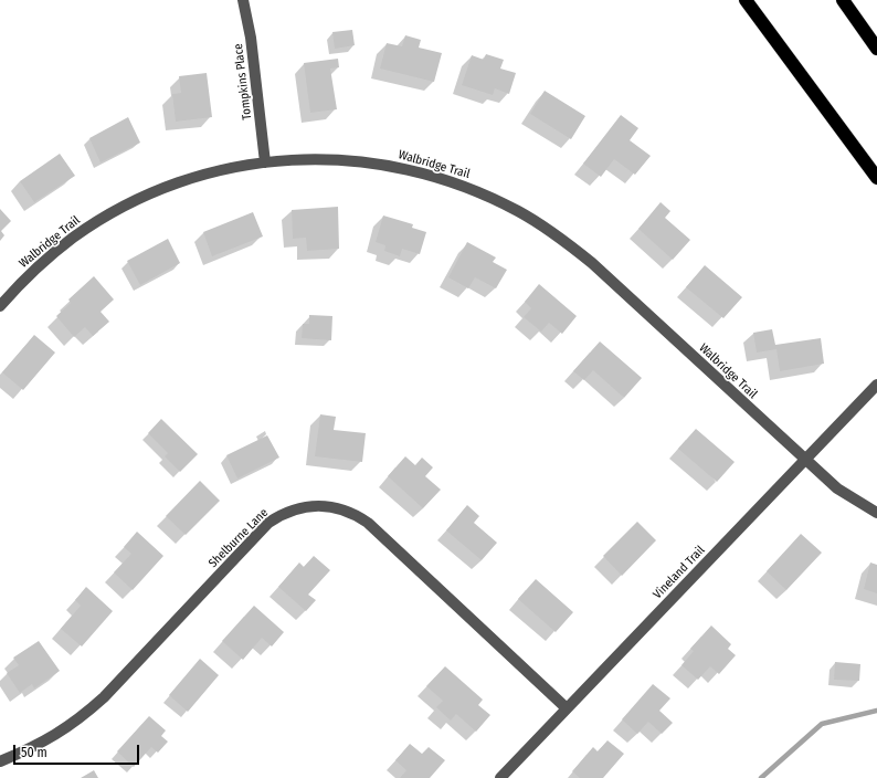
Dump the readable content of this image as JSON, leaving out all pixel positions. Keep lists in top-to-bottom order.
{
  "streets": {
    "street": [
      "Tompkins Place",
      "Walbridge Trail",
      "Shelburne Lane",
      "Vineland Trail"
    ]
  },
  "crossings": [
    ["Tompkins Place", "Walbridge Trail"],
    ["Walbridge Trail", "Vineland Trail"],
    ["Shelburne Lane", "Vineland Trail"]
  ],
  "scale_bar": "50 m"
}
